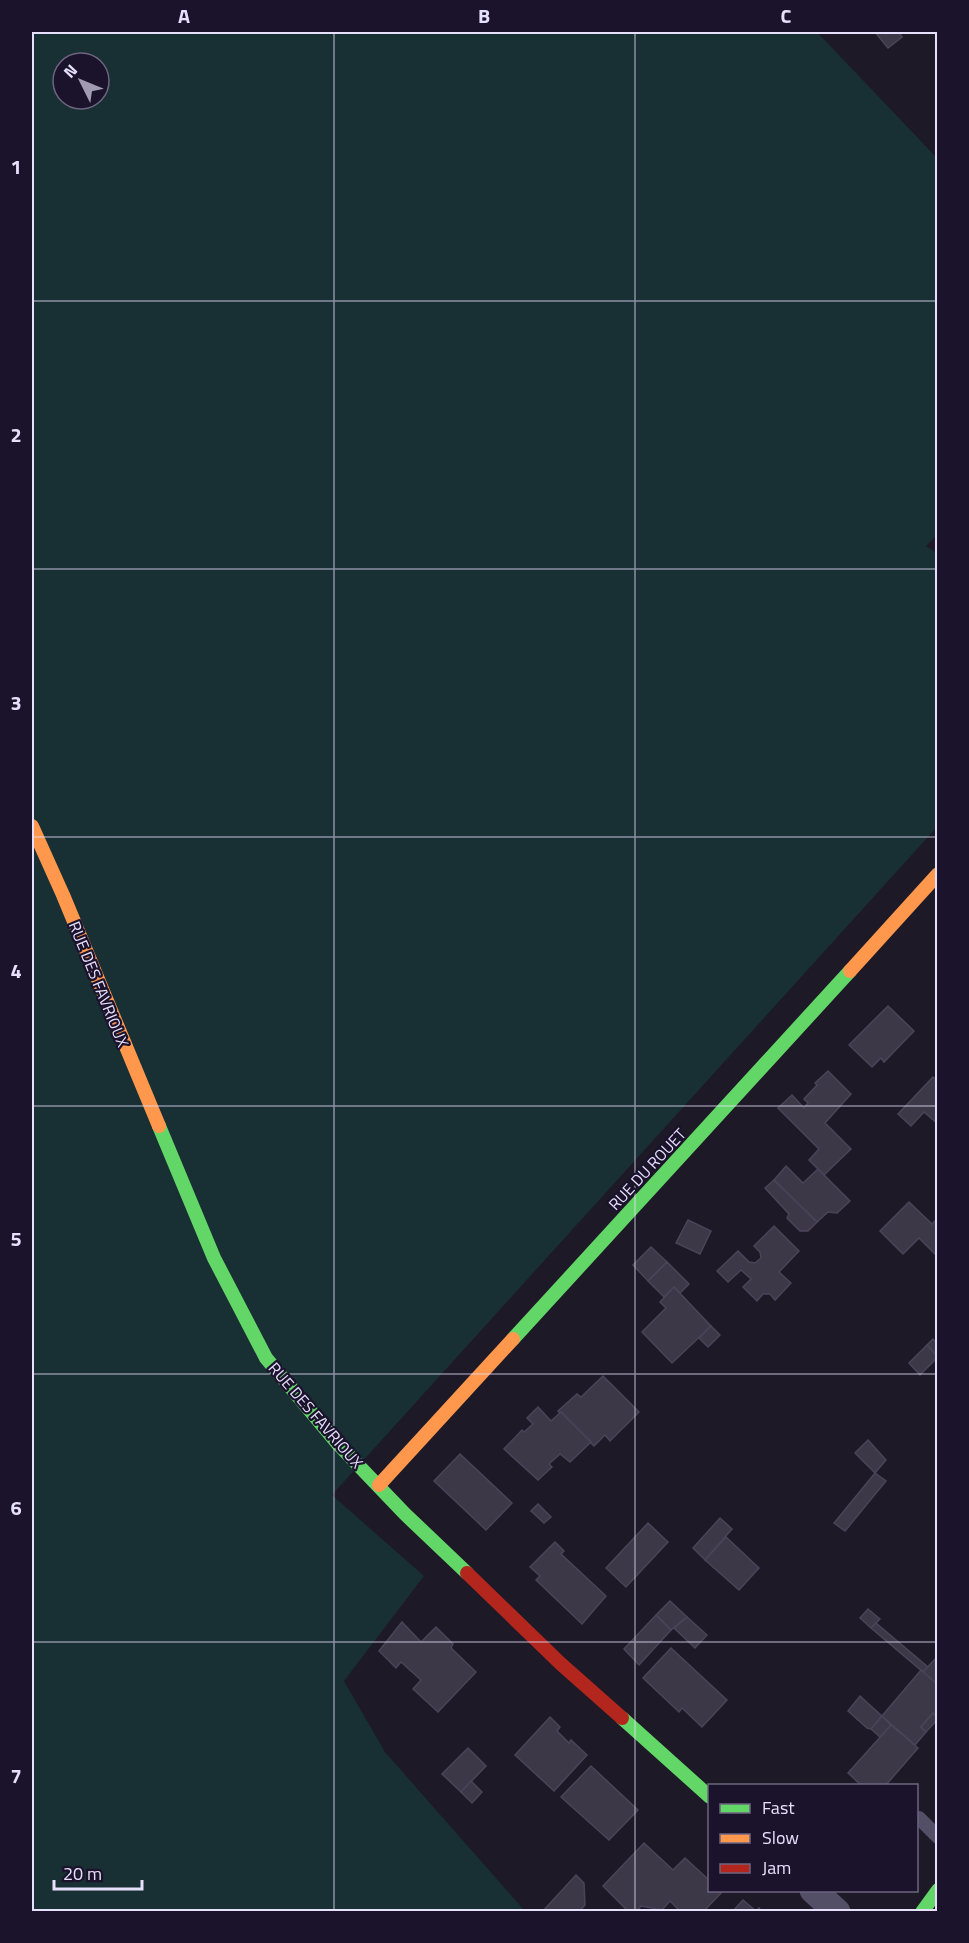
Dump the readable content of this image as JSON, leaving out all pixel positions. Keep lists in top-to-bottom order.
{
  "streets": {
    "street": ["RUE DES FAVRIOUX", "RUE DU ROUET"]
  },
  "crossings": [
    ["RUE DES FAVRIOUX", "RUE DU ROUET"]
  ],
  "legend": ["Fast", "Slow", "Jam"],
  "scale_bar": "20 m",
  "north": "top left",
  "grid": {
    "columns": ["A", "B", "C"],
    "rows": [
      "1",
      "2",
      "3",
      "4",
      "5",
      "6",
      "7"
    ]
  }
}
